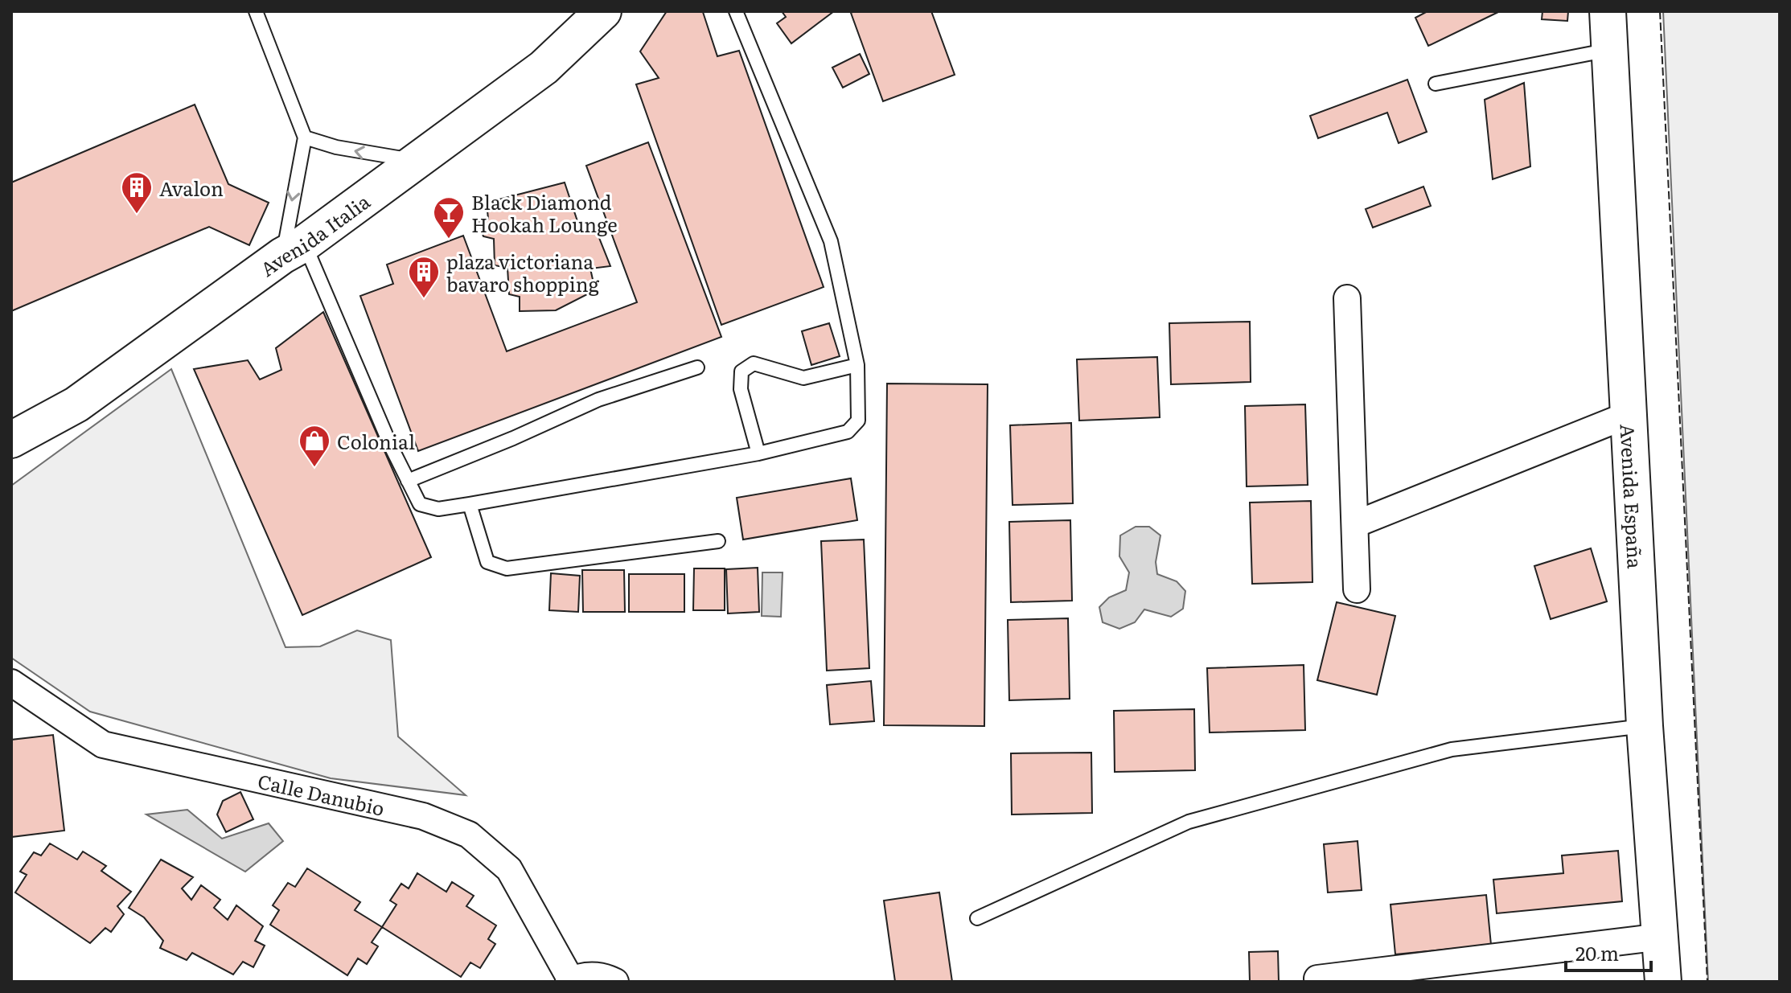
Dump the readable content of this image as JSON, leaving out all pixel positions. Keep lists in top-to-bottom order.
{
  "streets": {
    "street": ["Avenida Italia", "Avenida España", "Calle Danubio"]
  },
  "places": {
    "building": ["Avalon", "plaza victoriana bavaro shopping"],
    "bar": ["Black Diamond Hookah Lounge"],
    "shop": ["Colonial"]
  },
  "scale_bar": "20 m"
}
